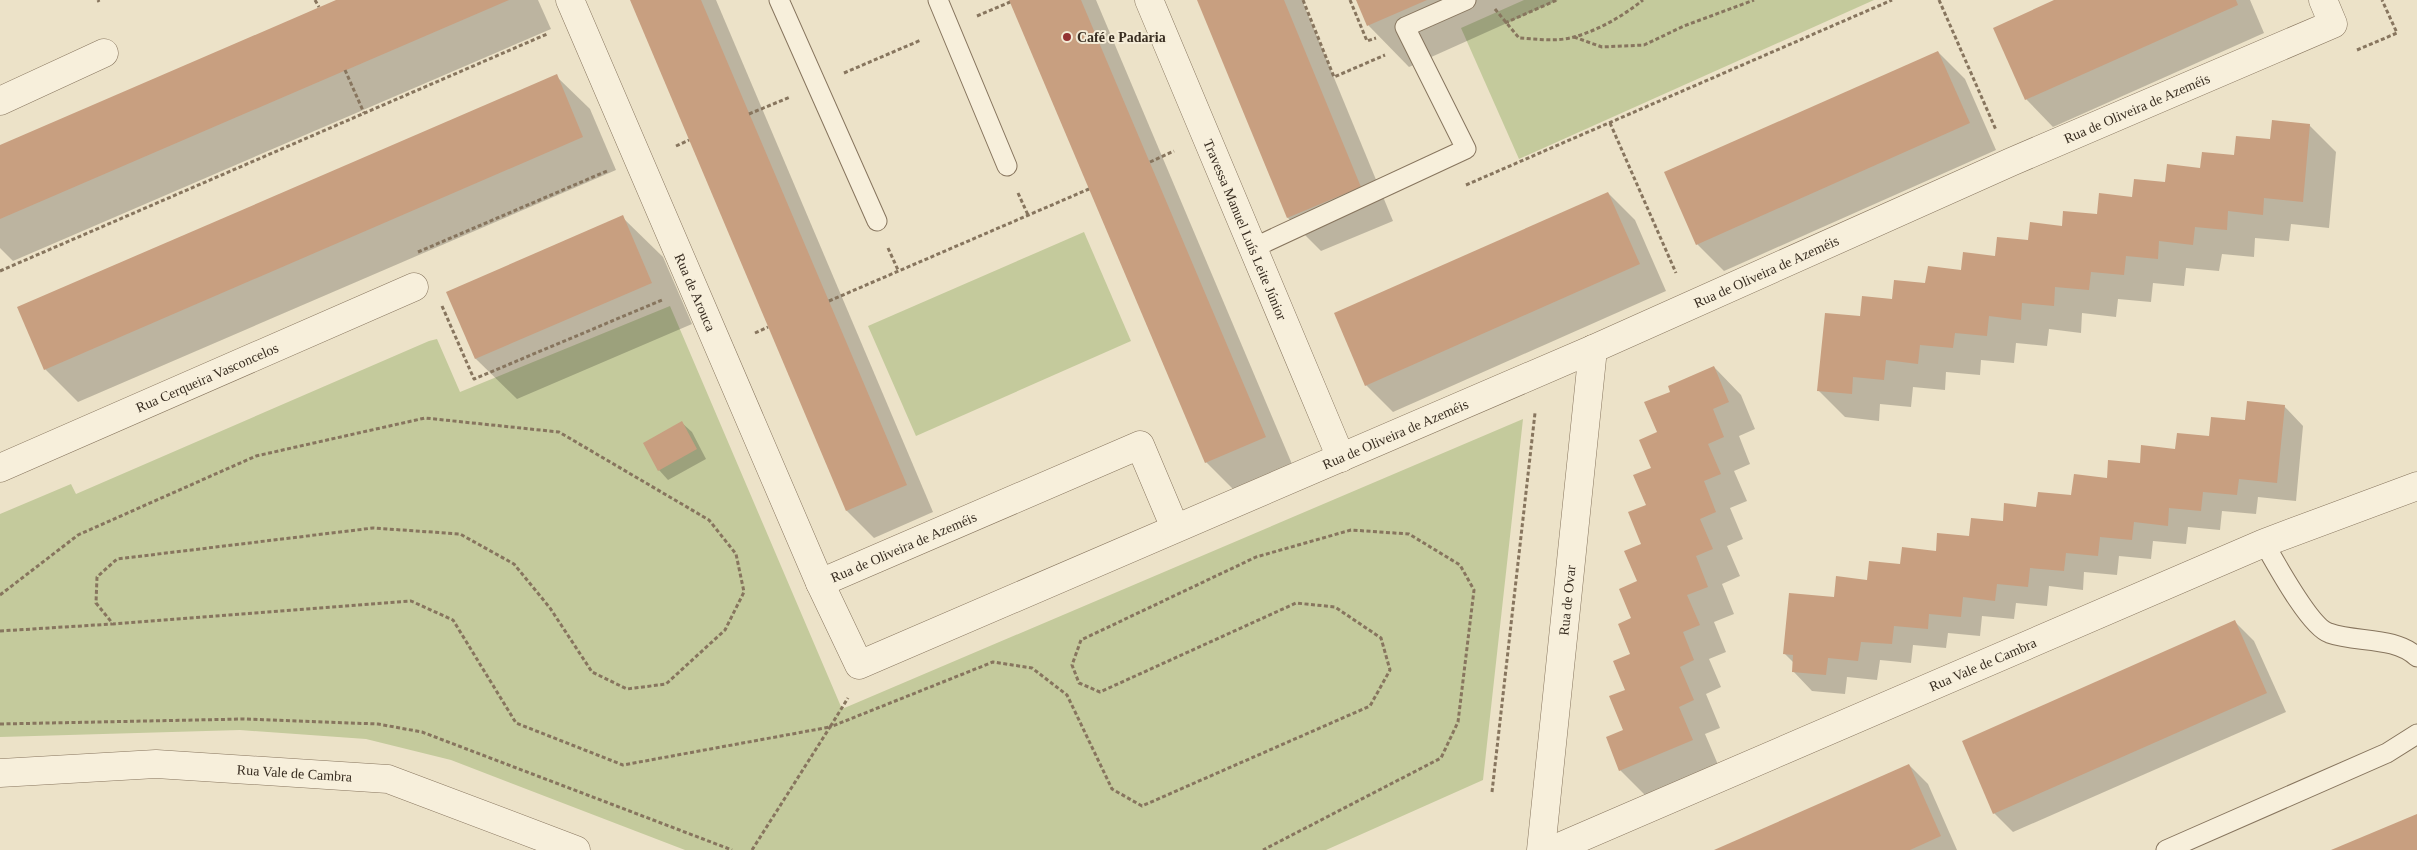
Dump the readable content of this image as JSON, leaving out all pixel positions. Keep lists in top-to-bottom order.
{
  "streets": {
    "street": [
      "Rua de Oliveira de Azeméis",
      "Travessa Manuel Luís Leite Júnior",
      "Rua de Arouca",
      "Rua Cerqueira Vasconcelos",
      "Rua de Ovar",
      "Rua Vale de Cambra"
    ]
  },
  "crossings": [
    ["Rua de Oliveira de Azeméis", "Travessa Manuel Luís Leite Júnior"],
    ["Rua de Oliveira de Azeméis", "Rua de Arouca"],
    ["Rua de Oliveira de Azeméis", "Rua de Ovar"]
  ],
  "places": ["Café e Padaria"]
}
